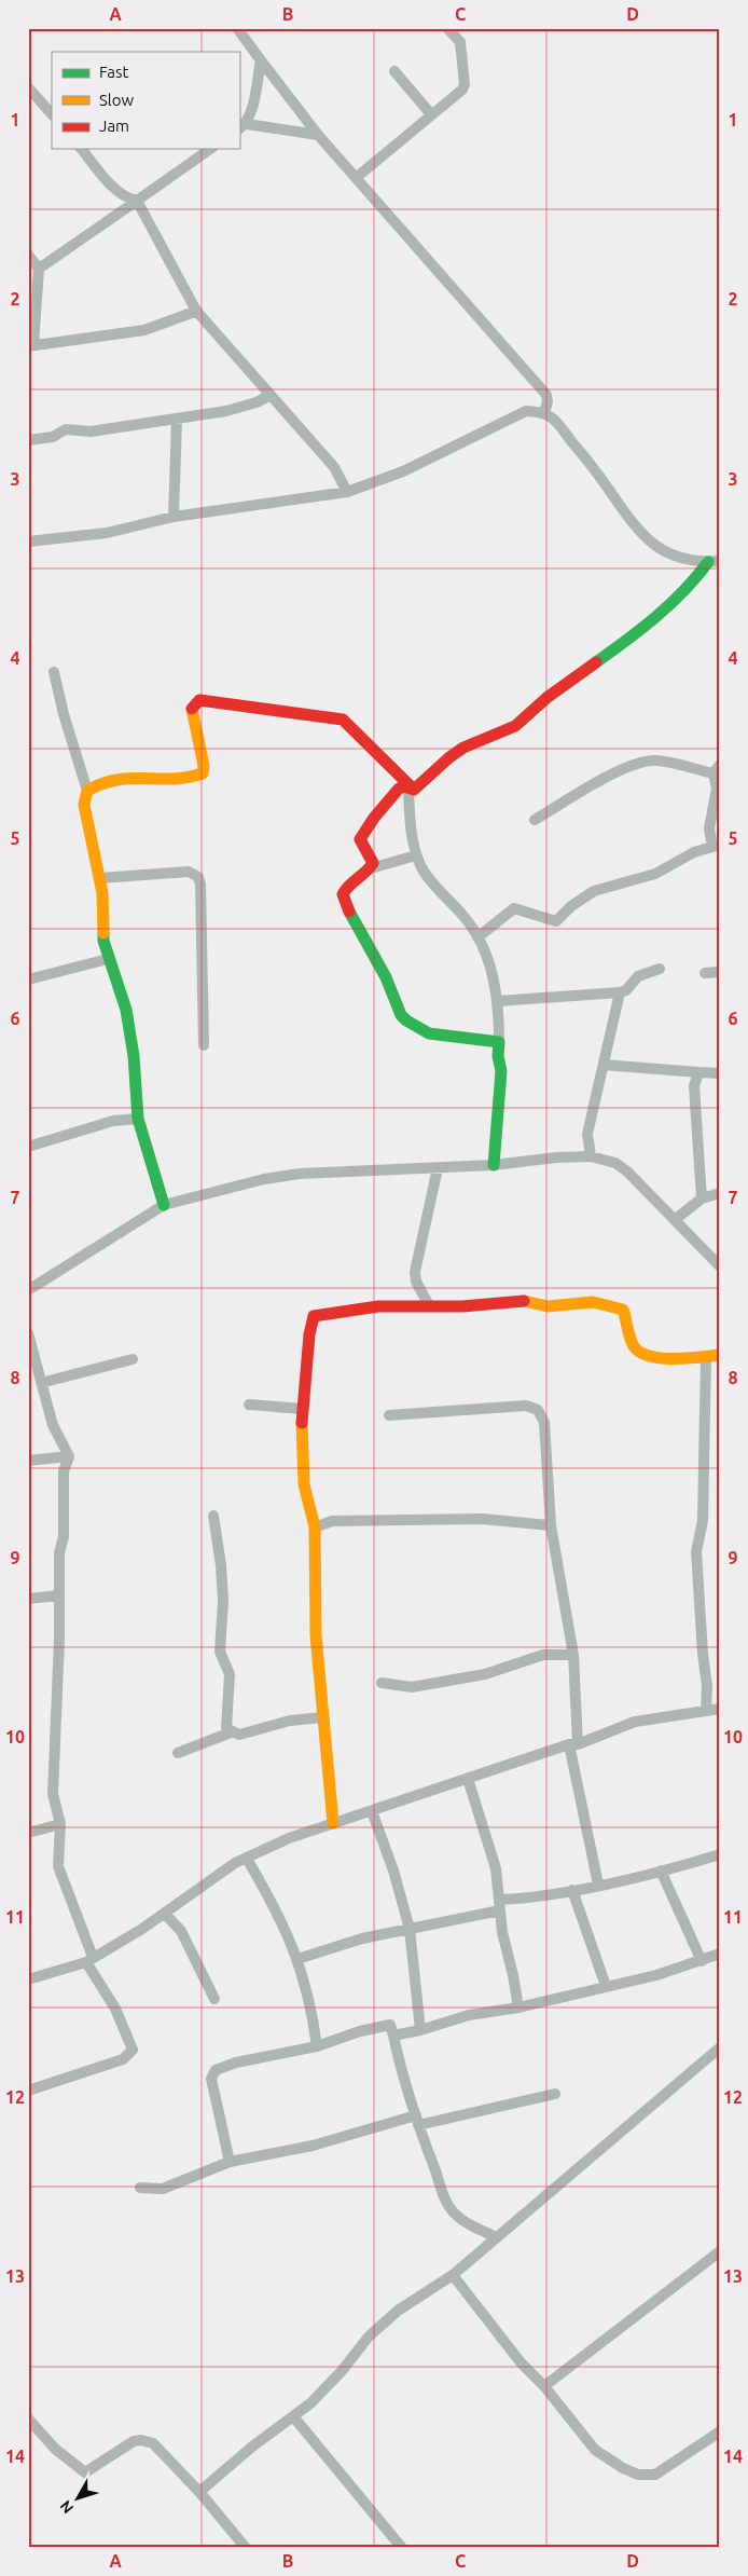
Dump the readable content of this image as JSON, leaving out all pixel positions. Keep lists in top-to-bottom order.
{
  "legend": ["Fast", "Slow", "Jam"],
  "north": "bottom left",
  "grid": {
    "columns": [
      "A",
      "B",
      "C",
      "D"
    ],
    "rows": [
      "1",
      "2",
      "3",
      "4",
      "5",
      "6",
      "7",
      "8",
      "9",
      "10",
      "11",
      "12",
      "13",
      "14"
    ]
  }
}
